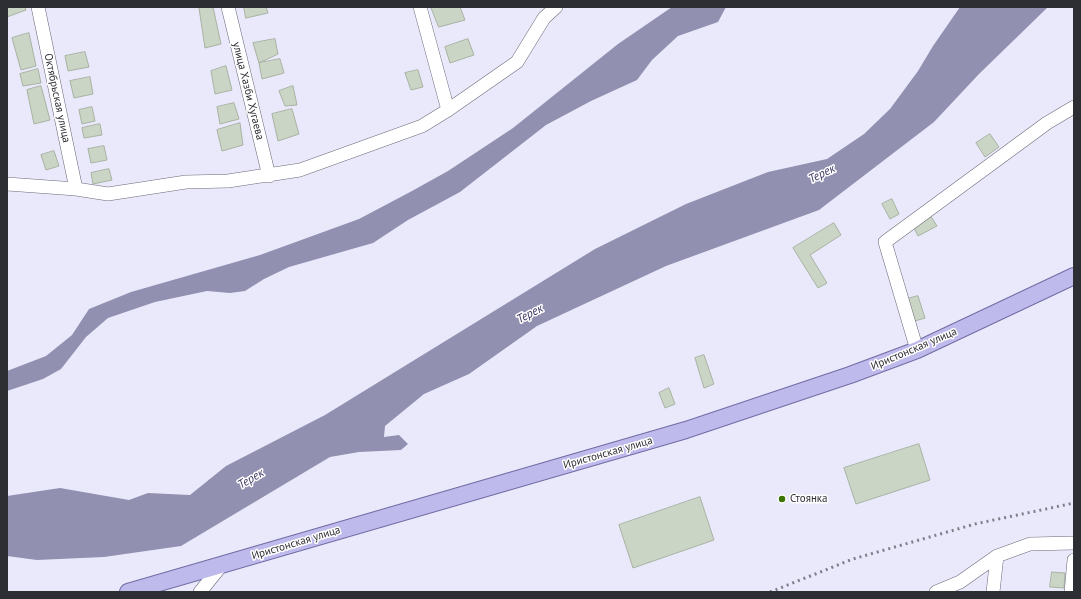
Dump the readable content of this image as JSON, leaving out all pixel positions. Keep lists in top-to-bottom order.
{
  "streets": {
    "main road": ["Иристонская улица"],
    "street": ["улица Хазби Хугаева", "Октябрьская улица"]
  },
  "water": ["Терек"],
  "places": ["Стоянка"]
}
